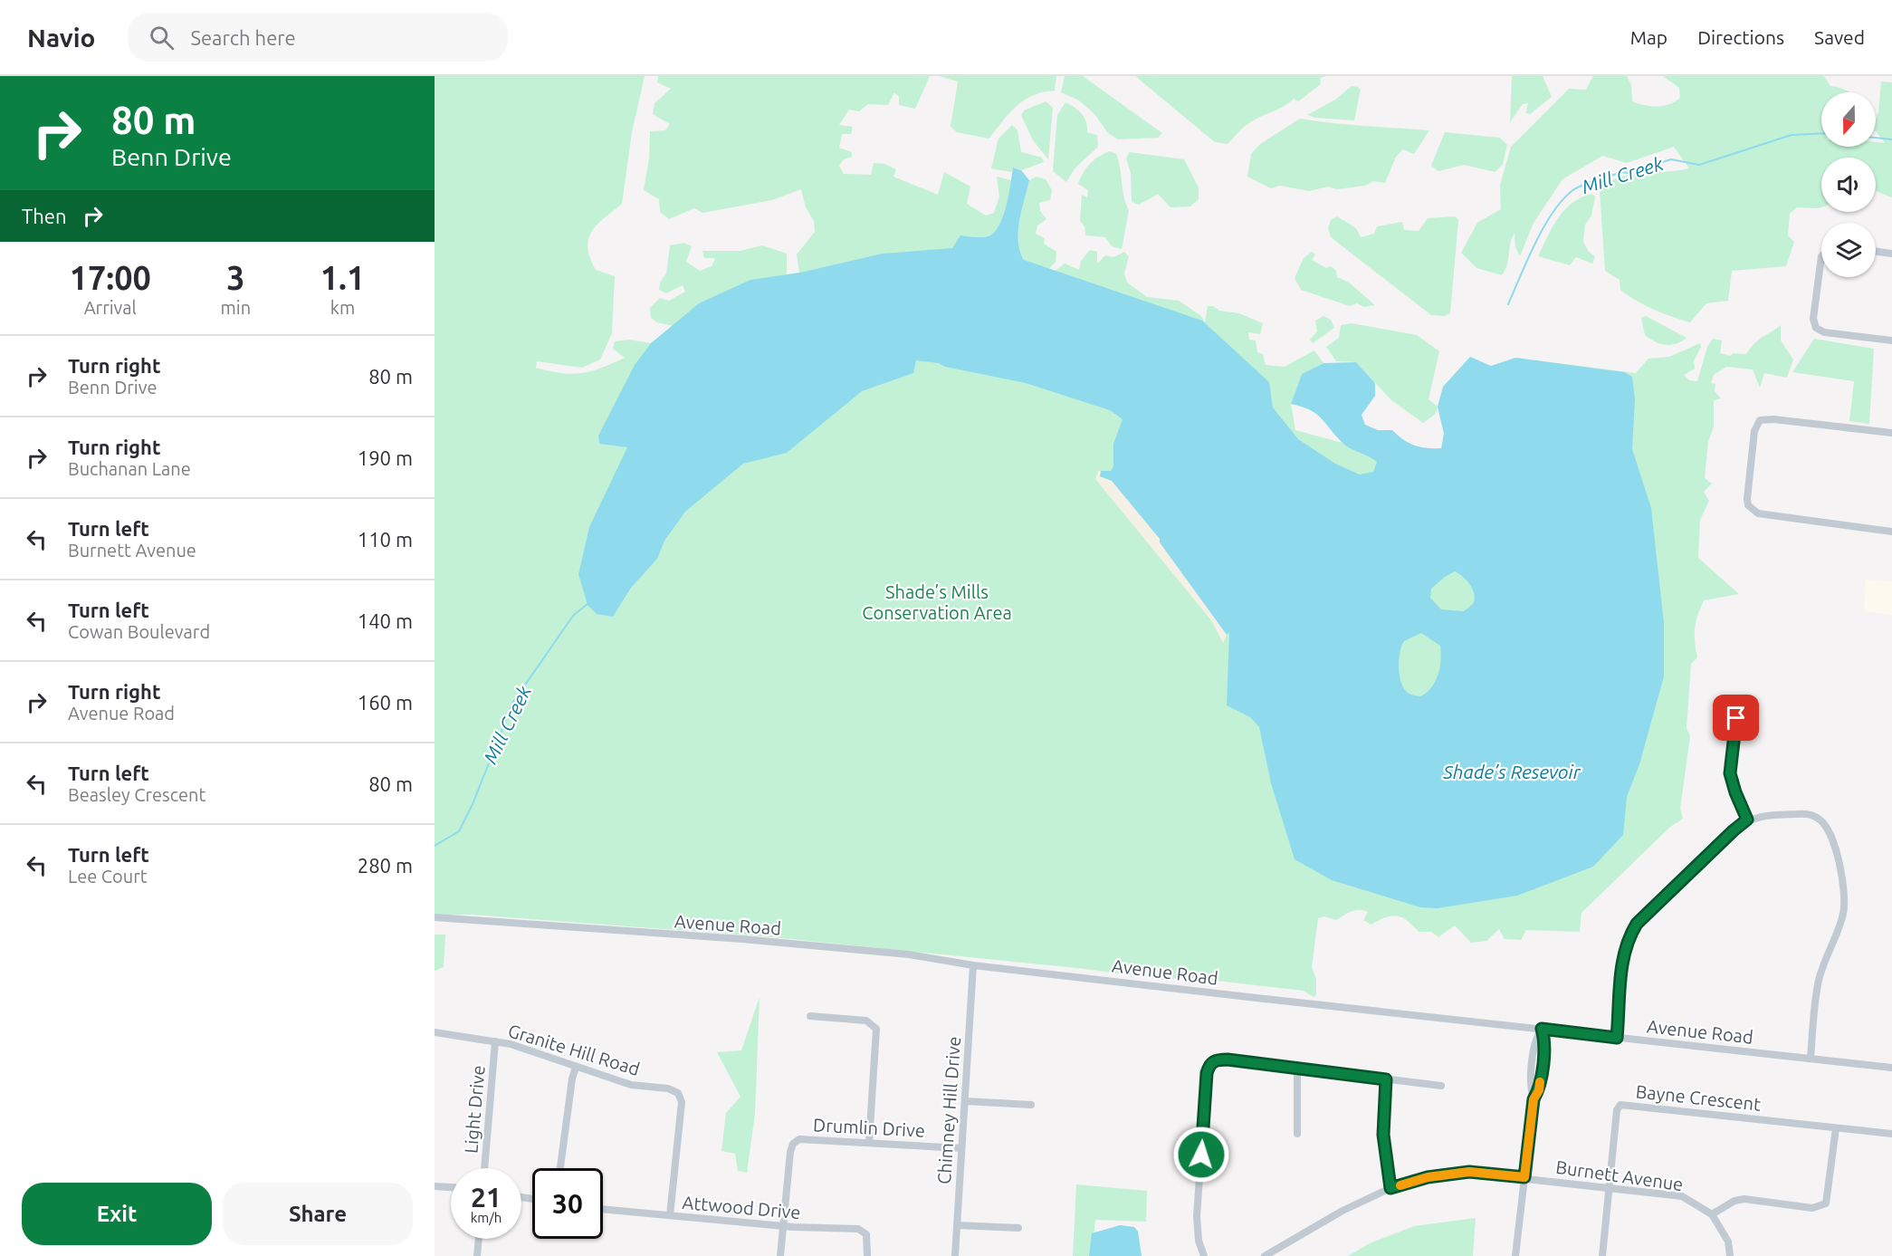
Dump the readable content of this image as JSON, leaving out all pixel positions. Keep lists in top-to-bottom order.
{
  "streets": {
    "street": [
      "Avenue Road",
      "Granite Hill Road",
      "Bayne Crescent",
      "Light Drive",
      "Chimney Hill Drive",
      "Drumlin Drive",
      "Burnett Avenue",
      "Attwood Drive"
    ]
  },
  "crossings": [
    ["Avenue Road", "Chimney Hill Drive"],
    ["Granite Hill Road", "Light Drive"],
    ["Granite Hill Road", "Attwood Drive"],
    ["Bayne Crescent", "Burnett Avenue"],
    ["Chimney Hill Drive", "Drumlin Drive"],
    ["Drumlin Drive", "Attwood Drive"]
  ],
  "water": ["Mill Creek", "Shade’s Resevoir"],
  "parks": ["Shade’s Mills Conservation Area"],
  "north": "bottom",
  "page": {
    "header": "Navio",
    "search": "Search here",
    "nav": ["Map", "Directions", "Saved"],
    "turn": ["80 m", "Benn Drive"],
    "then": "Then",
    "eta": [
      "17:00",
      "Arrival",
      "3",
      "min",
      "1.1",
      "km"
    ],
    "list": [
      {
        "name": "Turn right",
        "note": "Benn Drive",
        "value": "80 m"
      },
      {
        "name": "Turn right",
        "note": "Buchanan Lane",
        "value": "190 m"
      },
      {
        "name": "Turn left",
        "note": "Burnett Avenue",
        "value": "110 m"
      },
      {
        "name": "Turn left",
        "note": "Cowan Boulevard",
        "value": "140 m"
      },
      {
        "name": "Turn right",
        "note": "Avenue Road",
        "value": "160 m"
      },
      {
        "name": "Turn left",
        "note": "Beasley Crescent",
        "value": "80 m"
      },
      {
        "name": "Turn left",
        "note": "Lee Court",
        "value": "280 m"
      }
    ],
    "speed": "21 km/h",
    "limit": "30",
    "buttons": ["Exit", "Share"]
  }
}
